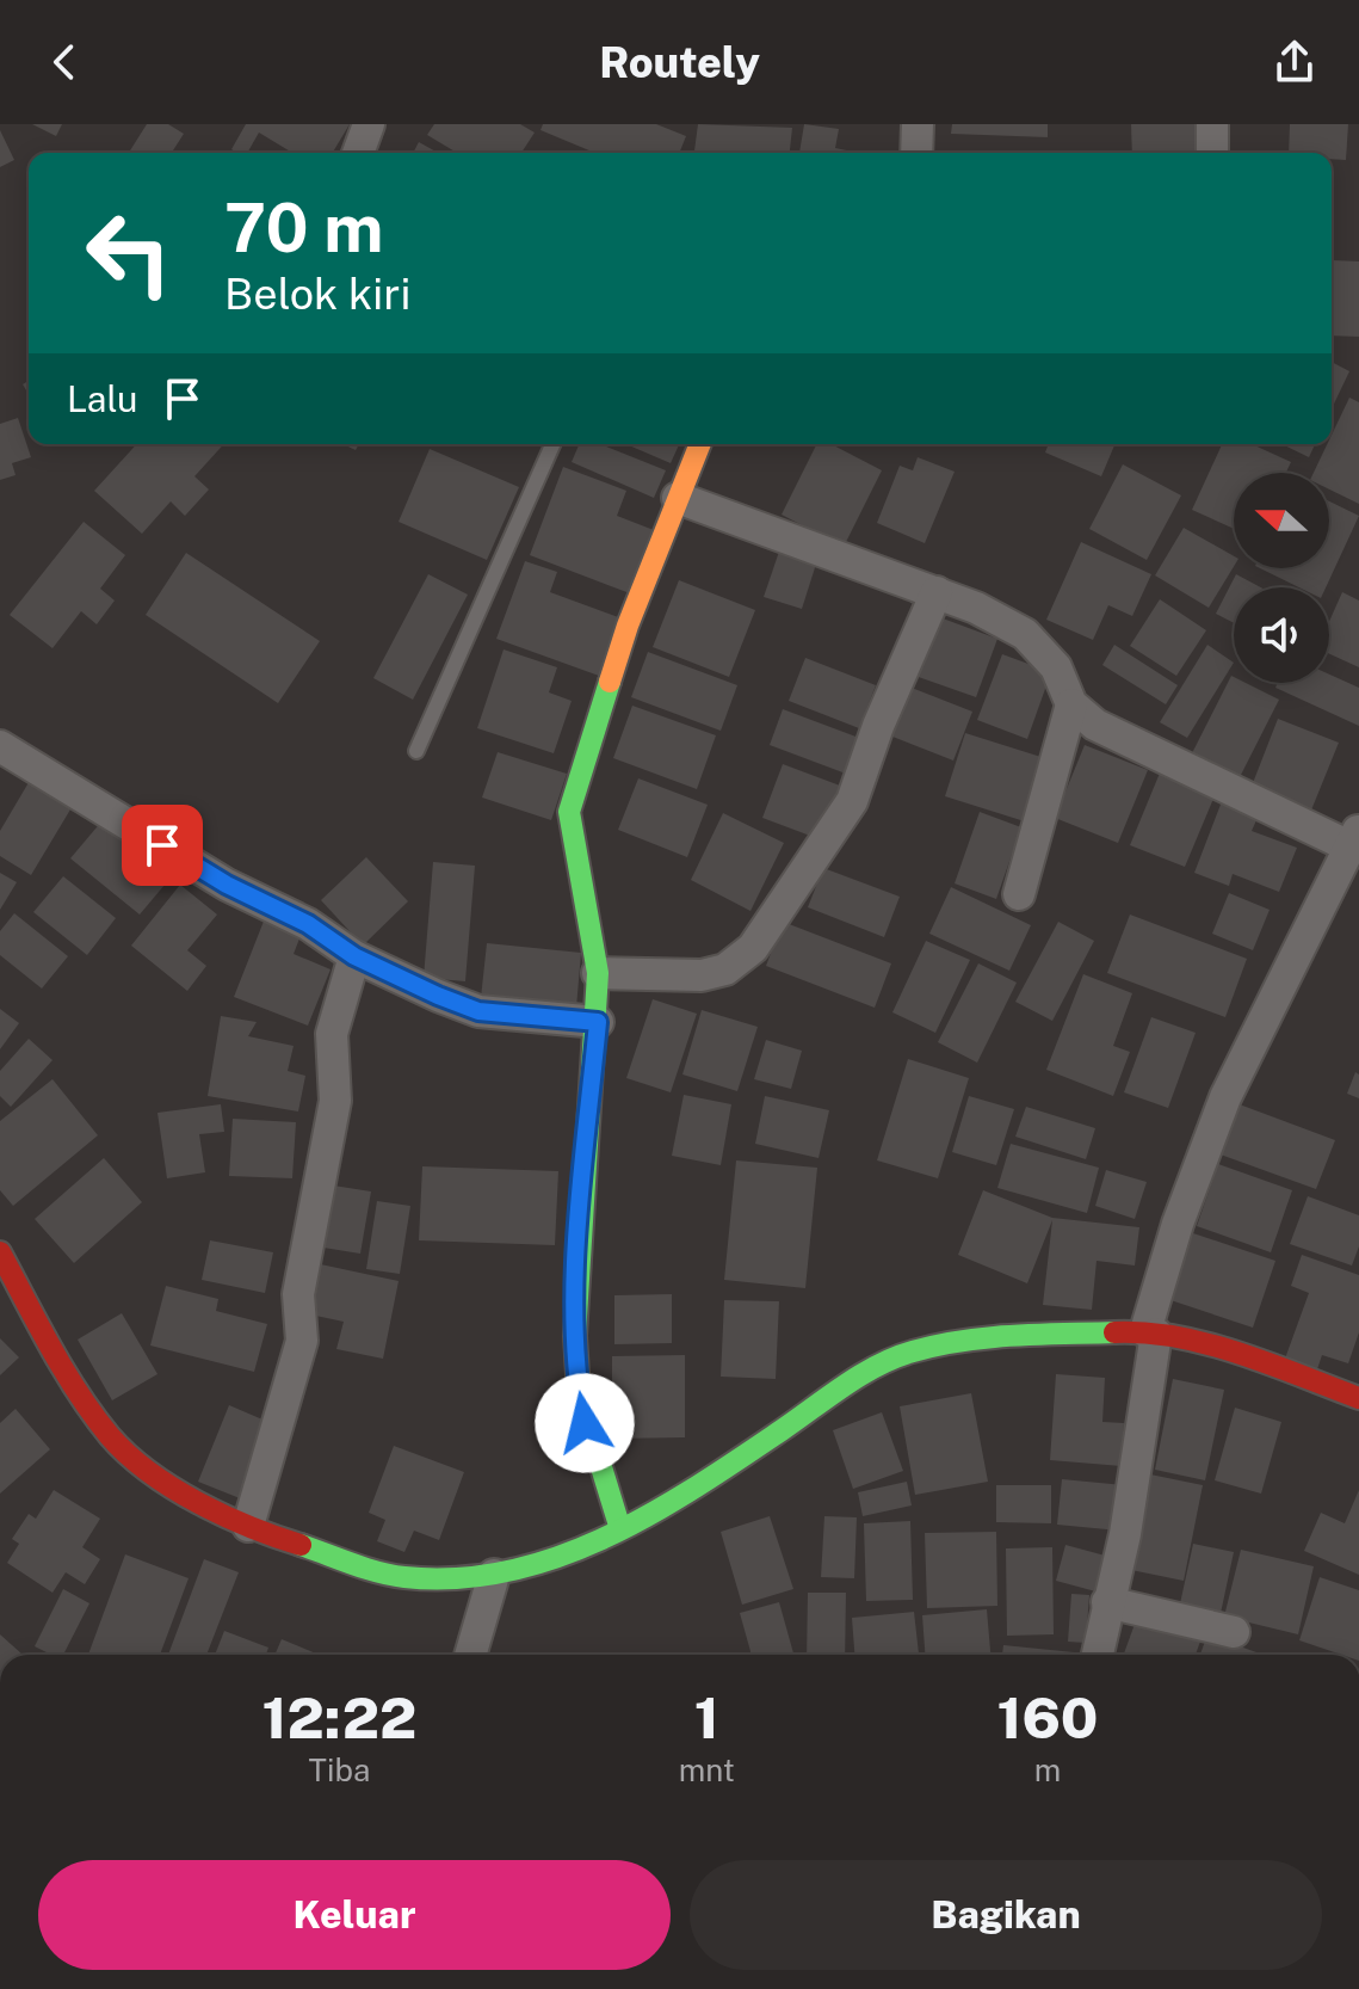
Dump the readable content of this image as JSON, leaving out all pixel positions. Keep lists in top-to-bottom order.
{
  "north": "left",
  "page": {
    "header": "Routely",
    "turn": ["70 m", "Belok kiri"],
    "then": "Lalu",
    "eta": [
      "12:22",
      "Tiba",
      "1",
      "mnt",
      "160",
      "m"
    ],
    "buttons": ["Keluar", "Bagikan"]
  }
}
